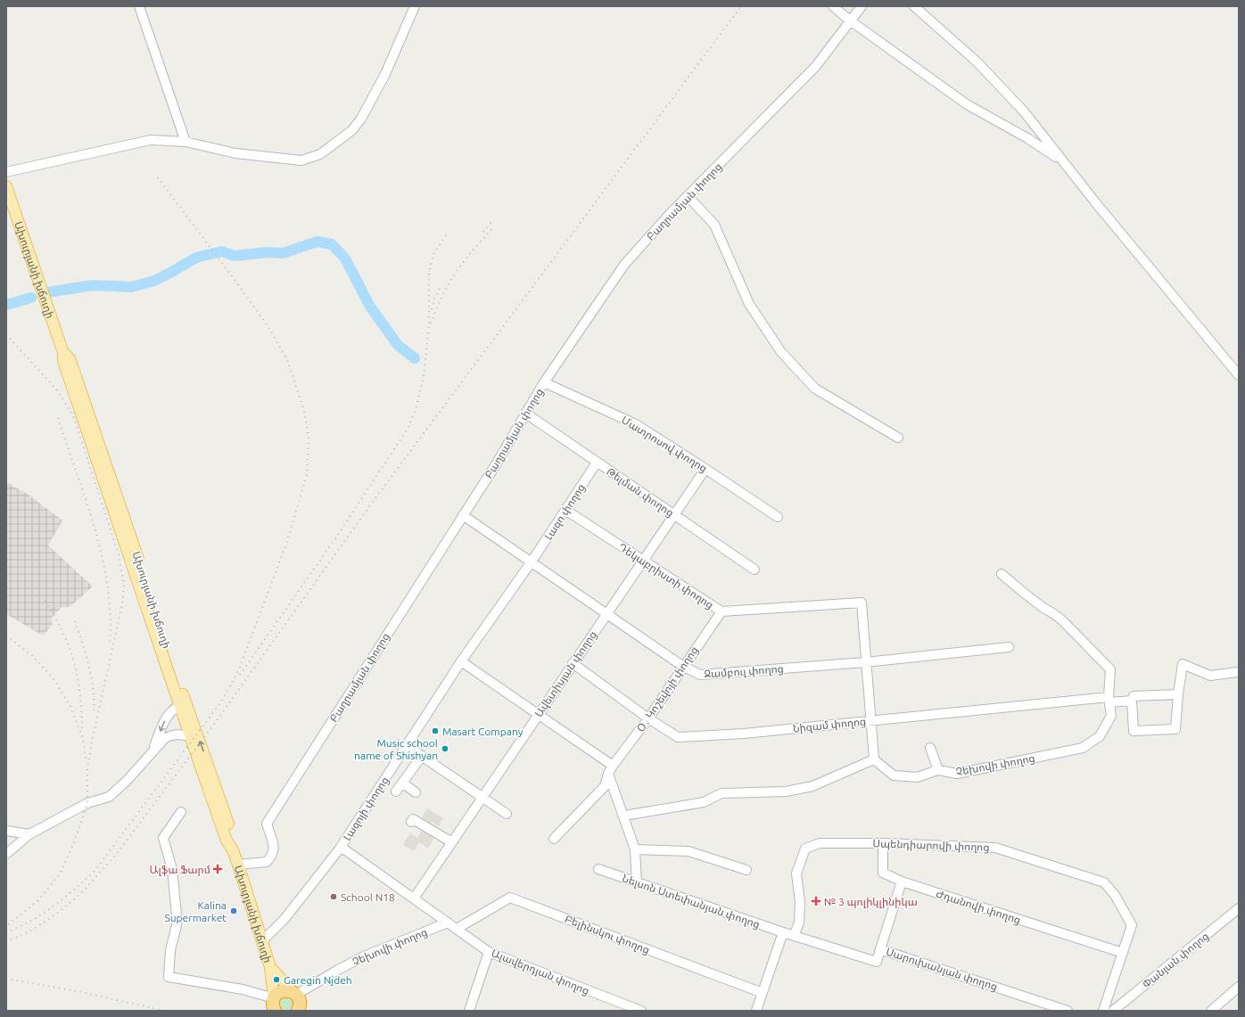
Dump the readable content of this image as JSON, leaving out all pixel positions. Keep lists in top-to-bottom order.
{
  "streets": {
    "main road": ["Ախուրյանի խճուղի"],
    "street": [
      "Բաղրամյան փողոց",
      "Մատրոսով փողոց",
      "Թելման փողոց",
      "Լազո փողոց",
      "Դեկաբրիստի փողոց",
      "Ջամբուլ փողոց",
      "Ավետիսյան փողոց",
      "Օ․ Կոշեվոյի փողոց",
      "Նիզամ փողոց",
      "Չեխովի փողոց",
      "Լազոյի փողոց",
      "Սպենդիարովի փողոց",
      "Նելսոն Ստեփանյան փողոց",
      "Ժդանովի փողոց",
      "Բելինսկու փողոց",
      "Փանյան փողոց",
      "Սարուխանյան փողոց",
      "Ալավերդյան փողոց"
    ]
  },
  "crossings": [
    ["Բաղրամյան փողոց", "Ախուրյանի խճուղի"],
    ["Բաղրամյան փողոց", "Մատրոսով փողոց"],
    ["Բաղրամյան փողոց", "Թելման փողոց"],
    ["Բաղրամյան փողոց", "Ջամբուլ փողոց"],
    ["Ախուրյանի խճուղի", "Չեխովի փողոց"],
    ["Ախուրյանի խճուղի", "Լազոյի փողոց"],
    ["Մատրոսով փողոց", "Ավետիսյան փողոց"],
    ["Թելման փողոց", "Լազո փողոց"],
    ["Թելման փողոց", "Ավետիսյան փողոց"],
    ["Լազո փողոց", "Դեկաբրիստի փողոց"],
    ["Լազո փողոց", "Ջամբուլ փողոց"],
    ["Լազո փողոց", "Լազոյի փողոց"],
    ["Դեկաբրիստի փողոց", "Ջամբուլ փողոց"],
    ["Դեկաբրիստի փողոց", "Ավետիսյան փողոց"],
    ["Դեկաբրիստի փողոց", "Օ․ Կոշեվոյի փողոց"],
    ["Ջամբուլ փողոց", "Ավետիսյան փողոց"],
    ["Ջամբուլ փողոց", "Օ․ Կոշեվոյի փողոց"],
    ["Ջամբուլ փողոց", "Լազոյի փողոց"],
    ["Ավետիսյան փողոց", "Նիզամ փողոց"],
    ["Ավետիսյան փողոց", "Ալավերդյան փողոց"],
    ["Օ․ Կոշեվոյի փողոց", "Նիզամ փողոց"],
    ["Նիզամ փողոց", "Չեխովի փողոց"],
    ["Չեխովի փողոց", "Ալավերդյան փողոց"],
    ["Լազոյի փողոց", "Ալավերդյան փողոց"],
    ["Սպենդիարովի փողոց", "Ժդանովի փողոց"],
    ["Սպենդիարովի փողոց", "Սարուխանյան փողոց"],
    ["Նելսոն Ստեփանյան փողոց", "Սարուխանյան փողոց"],
    ["Բելինսկու փողոց", "Ալավերդյան փողոց"]
  ],
  "places": {
    "other": [
      "Masart Company",
      "Music school name of Shishyan",
      "School N18",
      "Kalina Supermarket",
      "Garegin Njdeh"
    ],
    "health": ["Ալֆա Ֆարմ", "№ 3 պոլիկլինիկա"]
  }
}
